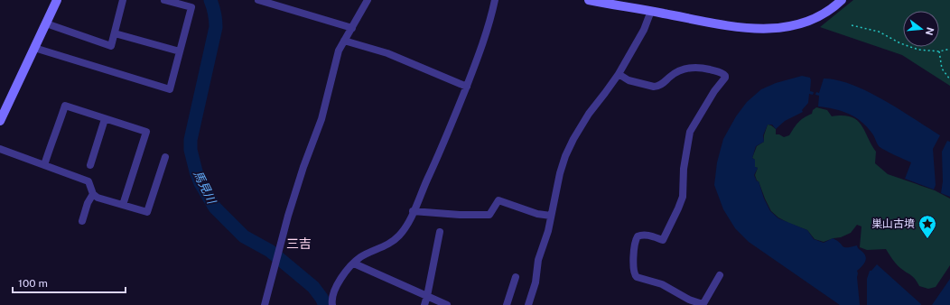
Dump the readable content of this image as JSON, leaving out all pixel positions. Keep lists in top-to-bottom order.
{
  "districts": ["三吉"],
  "water": ["馬見川"],
  "places": {
    "place": ["巣山古墳"]
  },
  "scale_bar": "100 m",
  "north": "right"
}
